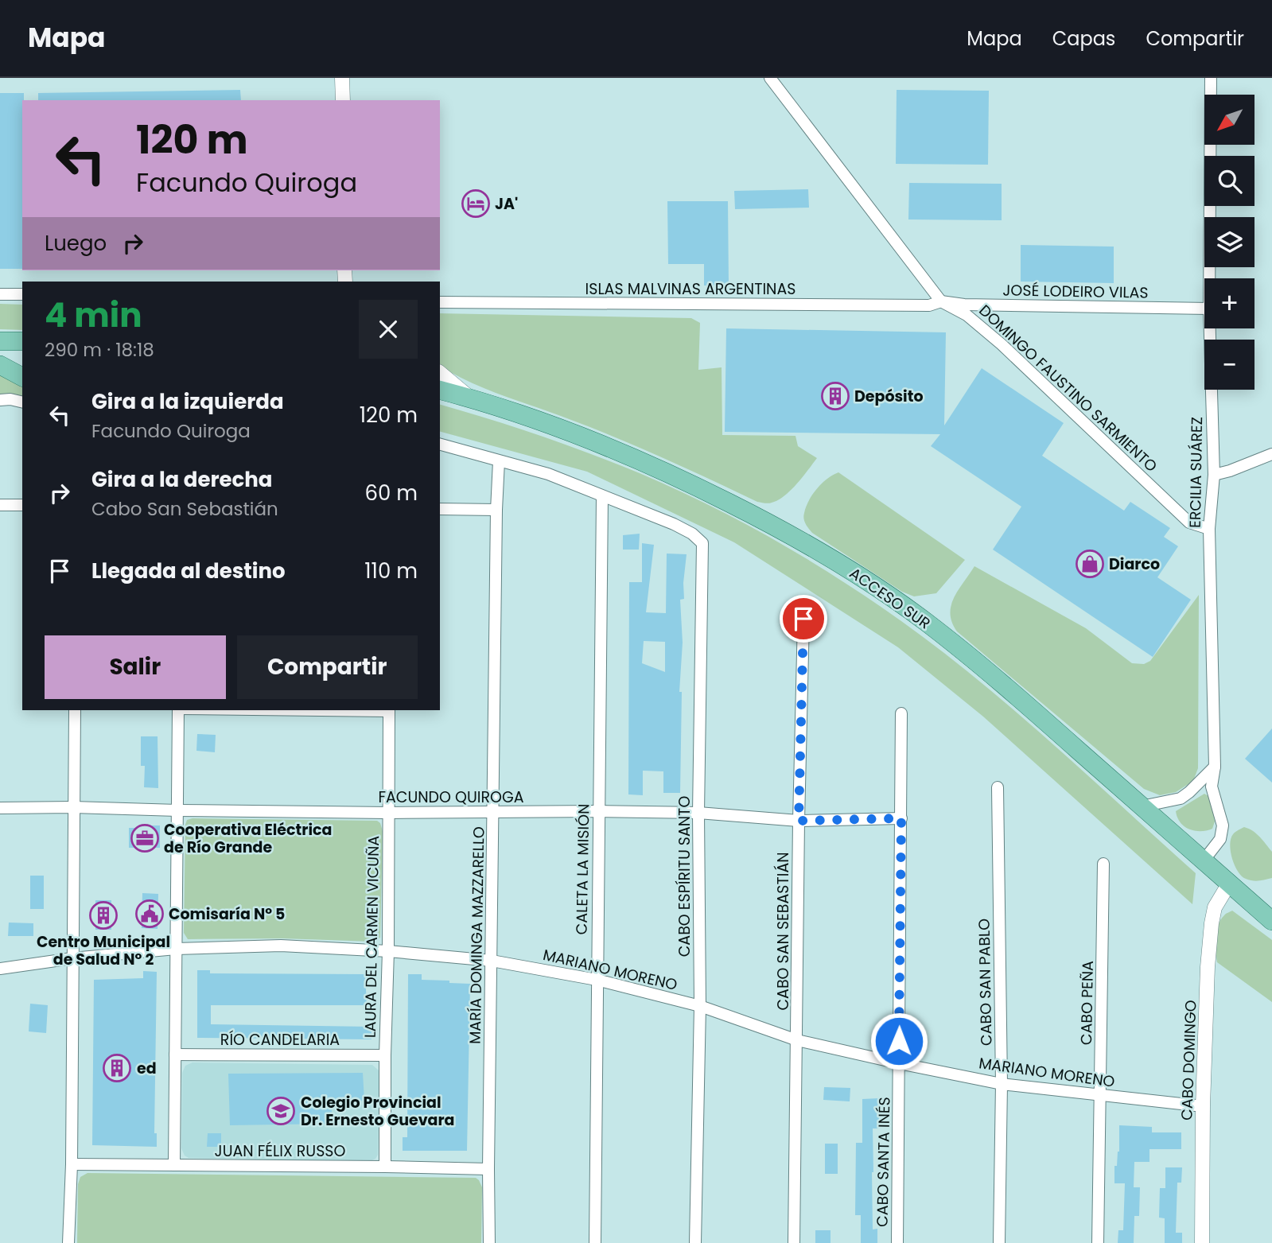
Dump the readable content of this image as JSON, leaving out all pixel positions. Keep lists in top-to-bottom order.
{
  "streets": {
    "main road": ["ACCESO SUR"],
    "street": [
      "ISLAS MALVINAS ARGENTINAS",
      "JOSÉ LODEIRO VILAS",
      "DOMINGO FAUSTINO SARMIENTO",
      "ERCILIA SUÁREZ",
      "FACUNDO QUIROGA",
      "CALETA LA MISIÓN",
      "CABO ESPÍRITU SANTO",
      "CABO SAN SEBASTIÁN",
      "MARÍA DOMINGA MAZZARELLO",
      "LAURA DEL CARMEN VICUÑA",
      "MARIANO MORENO",
      "CABO SAN PABLO",
      "CABO PEÑA",
      "RÍO CANDELARIA",
      "CABO DOMINGO",
      "JUAN FÉLIX RUSSO",
      "CABO SANTA INÉS"
    ]
  },
  "crossings": [
    ["ISLAS MALVINAS ARGENTINAS", "JOSÉ LODEIRO VILAS"],
    ["ISLAS MALVINAS ARGENTINAS", "DOMINGO FAUSTINO SARMIENTO"],
    ["JOSÉ LODEIRO VILAS", "DOMINGO FAUSTINO SARMIENTO"],
    ["DOMINGO FAUSTINO SARMIENTO", "ERCILIA SUÁREZ"],
    ["ERCILIA SUÁREZ", "ACCESO SUR"],
    ["ACCESO SUR", "CABO DOMINGO"],
    ["FACUNDO QUIROGA", "CALETA LA MISIÓN"],
    ["FACUNDO QUIROGA", "CABO ESPÍRITU SANTO"],
    ["FACUNDO QUIROGA", "CABO SAN SEBASTIÁN"],
    ["FACUNDO QUIROGA", "MARÍA DOMINGA MAZZARELLO"],
    ["FACUNDO QUIROGA", "LAURA DEL CARMEN VICUÑA"],
    ["FACUNDO QUIROGA", "CABO SANTA INÉS"],
    ["CALETA LA MISIÓN", "CABO ESPÍRITU SANTO"],
    ["CALETA LA MISIÓN", "MARIANO MORENO"],
    ["CABO ESPÍRITU SANTO", "MARIANO MORENO"],
    ["CABO SAN SEBASTIÁN", "MARIANO MORENO"],
    ["MARÍA DOMINGA MAZZARELLO", "MARIANO MORENO"],
    ["MARÍA DOMINGA MAZZARELLO", "JUAN FÉLIX RUSSO"],
    ["LAURA DEL CARMEN VICUÑA", "MARIANO MORENO"],
    ["LAURA DEL CARMEN VICUÑA", "RÍO CANDELARIA"],
    ["LAURA DEL CARMEN VICUÑA", "JUAN FÉLIX RUSSO"],
    ["MARIANO MORENO", "CABO SAN PABLO"],
    ["MARIANO MORENO", "CABO PEÑA"],
    ["MARIANO MORENO", "CABO DOMINGO"],
    ["MARIANO MORENO", "CABO SANTA INÉS"]
  ],
  "places": {
    "hotel": ["JA'"],
    "building": ["Depósito", "Centro Municipal de Salud N° 2", "ed"],
    "shop": ["Diarco"],
    "office": ["Cooperativa Eléctrica de Río Grande"],
    "public building": ["Comisaría N° 5"],
    "school or university": ["Colegio Provincial Dr. Ernesto Guevara"]
  },
  "north": "bottom left",
  "page": {
    "header": "Mapa",
    "nav": ["Mapa", "Capas", "Compartir"],
    "map_buttons": ["+", "−"],
    "turn": ["120 m", "Facundo Quiroga"],
    "then": "Luego",
    "heading": ["4 min", "290 m · 18:18"],
    "list": [
      {
        "name": "Gira a la izquierda",
        "note": "Facundo Quiroga",
        "value": "120 m"
      },
      {
        "name": "Gira a la derecha",
        "note": "Cabo San Sebastián",
        "value": "60 m"
      },
      {
        "name": "Llegada al destino",
        "value": "110 m"
      }
    ],
    "buttons": ["Salir", "Compartir"]
  }
}
